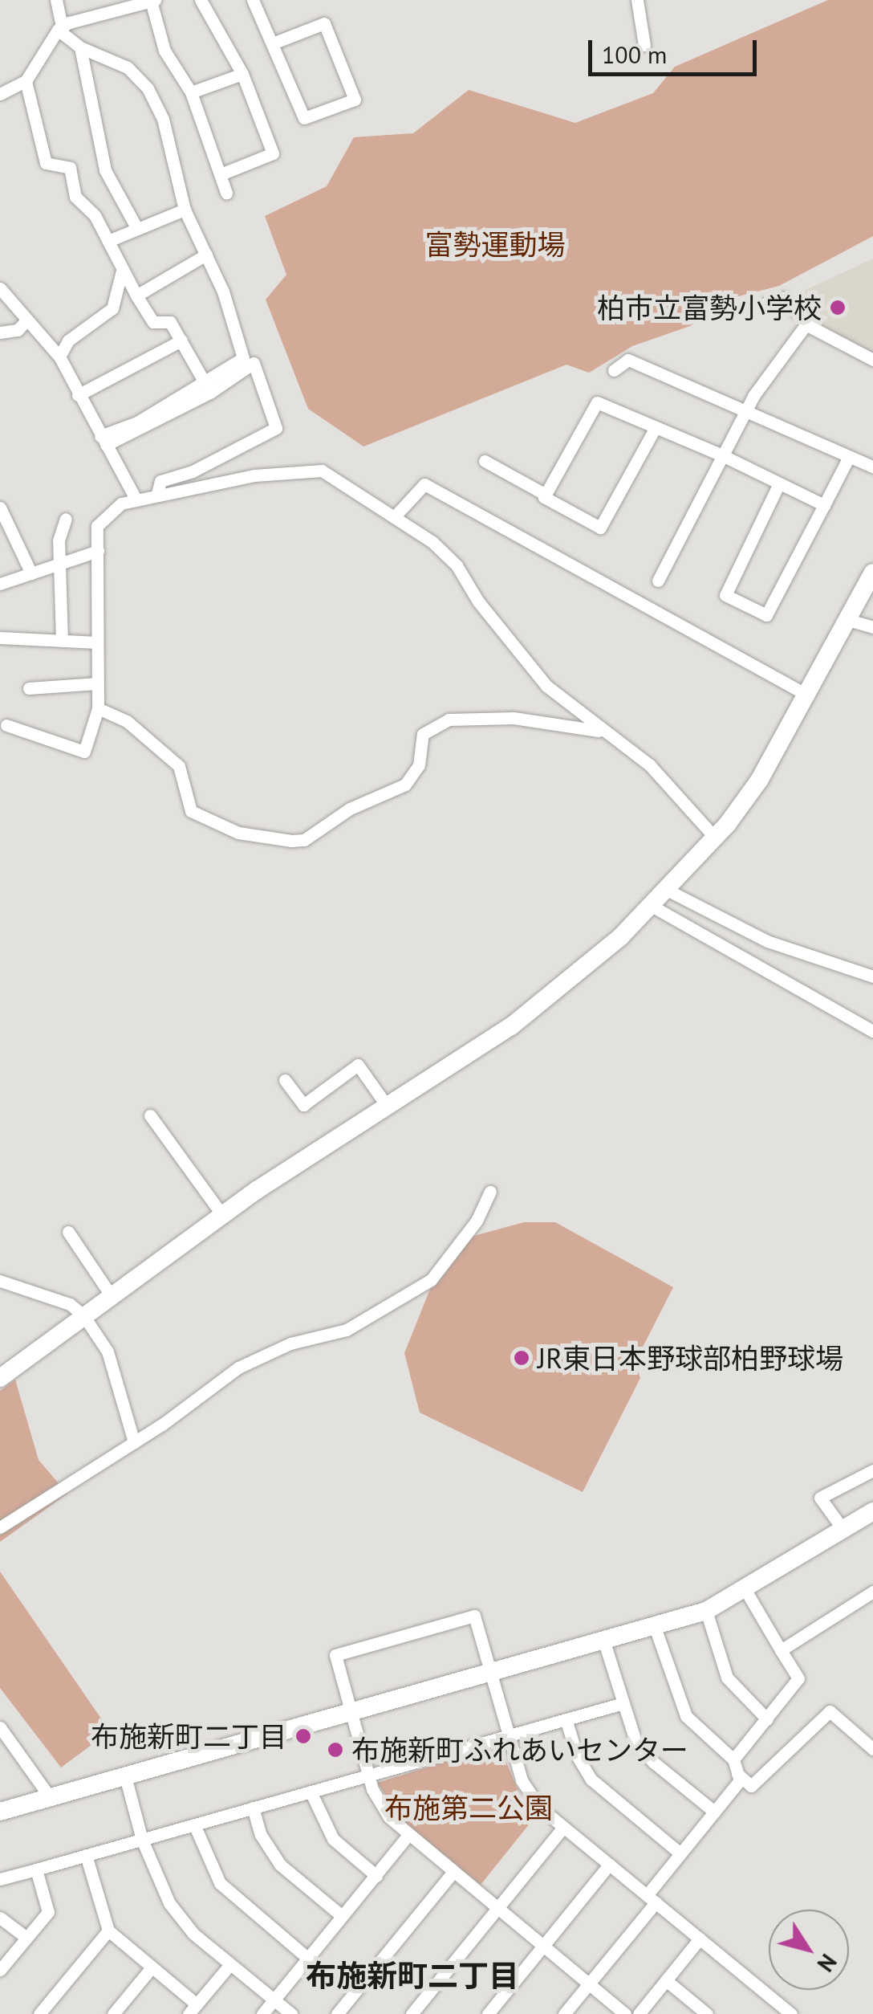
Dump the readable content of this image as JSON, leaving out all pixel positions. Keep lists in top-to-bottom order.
{
  "districts": ["布施新町二丁目"],
  "parks": ["富勢運動場", "布施第二公園"],
  "places": [
    "柏市立富勢小学校",
    "JR東日本野球部柏野球場",
    "布施新町二丁目",
    "布施新町ふれあいセンター"
  ],
  "scale_bar": "100 m",
  "north": "bottom right"
}
